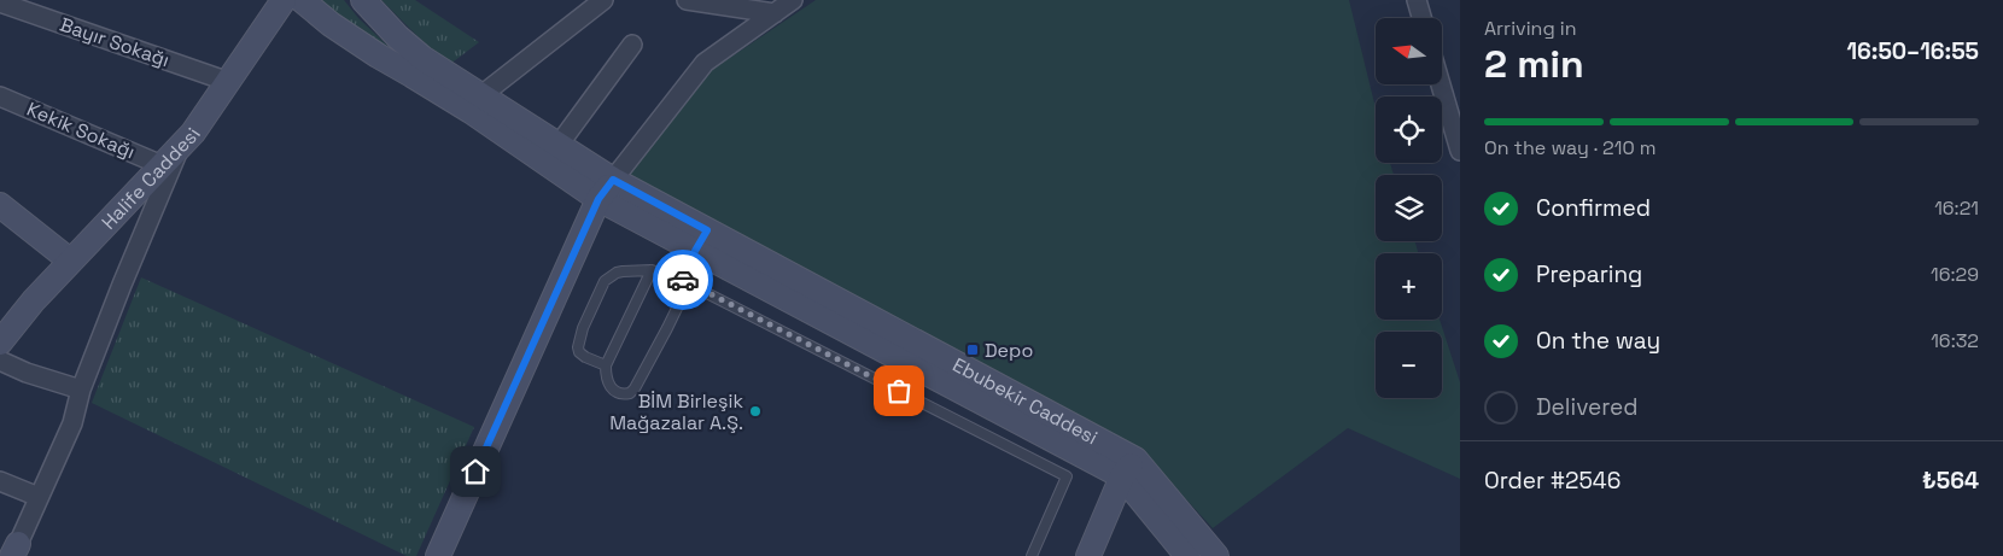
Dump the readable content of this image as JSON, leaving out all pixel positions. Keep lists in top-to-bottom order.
{
  "streets": {
    "main road": ["Halife Caddesi", "Ebubekir Caddesi"],
    "street": ["Bayır Sokağı", "Kekik Sokağı"]
  },
  "crossings": [
    ["Bayır Sokağı", "Halife Caddesi"],
    ["Kekik Sokağı", "Halife Caddesi"]
  ],
  "places": {
    "transit": ["Depo"],
    "other": ["BİM Birleşik Mağazalar A.Ş."]
  },
  "north": "left",
  "page": {
    "heading": ["2 min", "Arriving in", "16:50–16:55"],
    "panel": ["Order #2546", "₺564"],
    "map_buttons": ["+", "−"],
    "bar": "On the way · 210 m",
    "list": [
      ["Confirmed", "16:21"],
      ["Preparing", "16:29"],
      ["On the way", "16:32"],
      "Delivered"
    ]
  }
}
